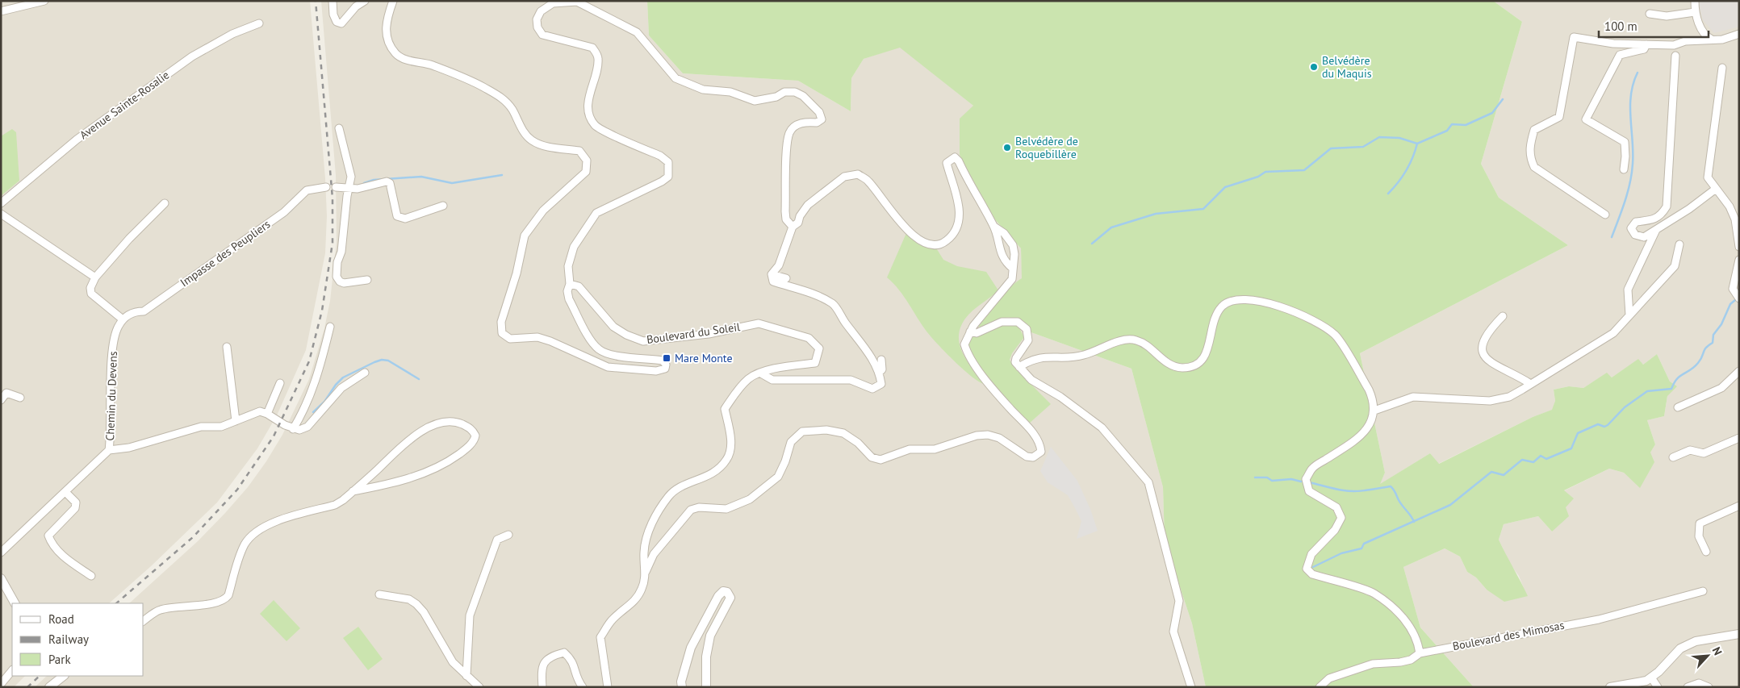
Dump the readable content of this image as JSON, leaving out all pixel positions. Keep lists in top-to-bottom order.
{
  "streets": {
    "street": [
      "Avenue Sainte-Rosalie",
      "Impasse des Peupliers",
      "Boulevard du Soleil",
      "Chemin du Devens",
      "Boulevard des Mimosas"
    ]
  },
  "crossings": [
    ["Impasse des Peupliers", "Chemin du Devens"]
  ],
  "places": {
    "other": ["Belvédère du Maquis", "Belvédère de Roquebillère"],
    "transit": ["Mare Monte"]
  },
  "legend": ["Road", "Railway", "Park"],
  "scale_bar": "100 m",
  "north": "top right"
}
